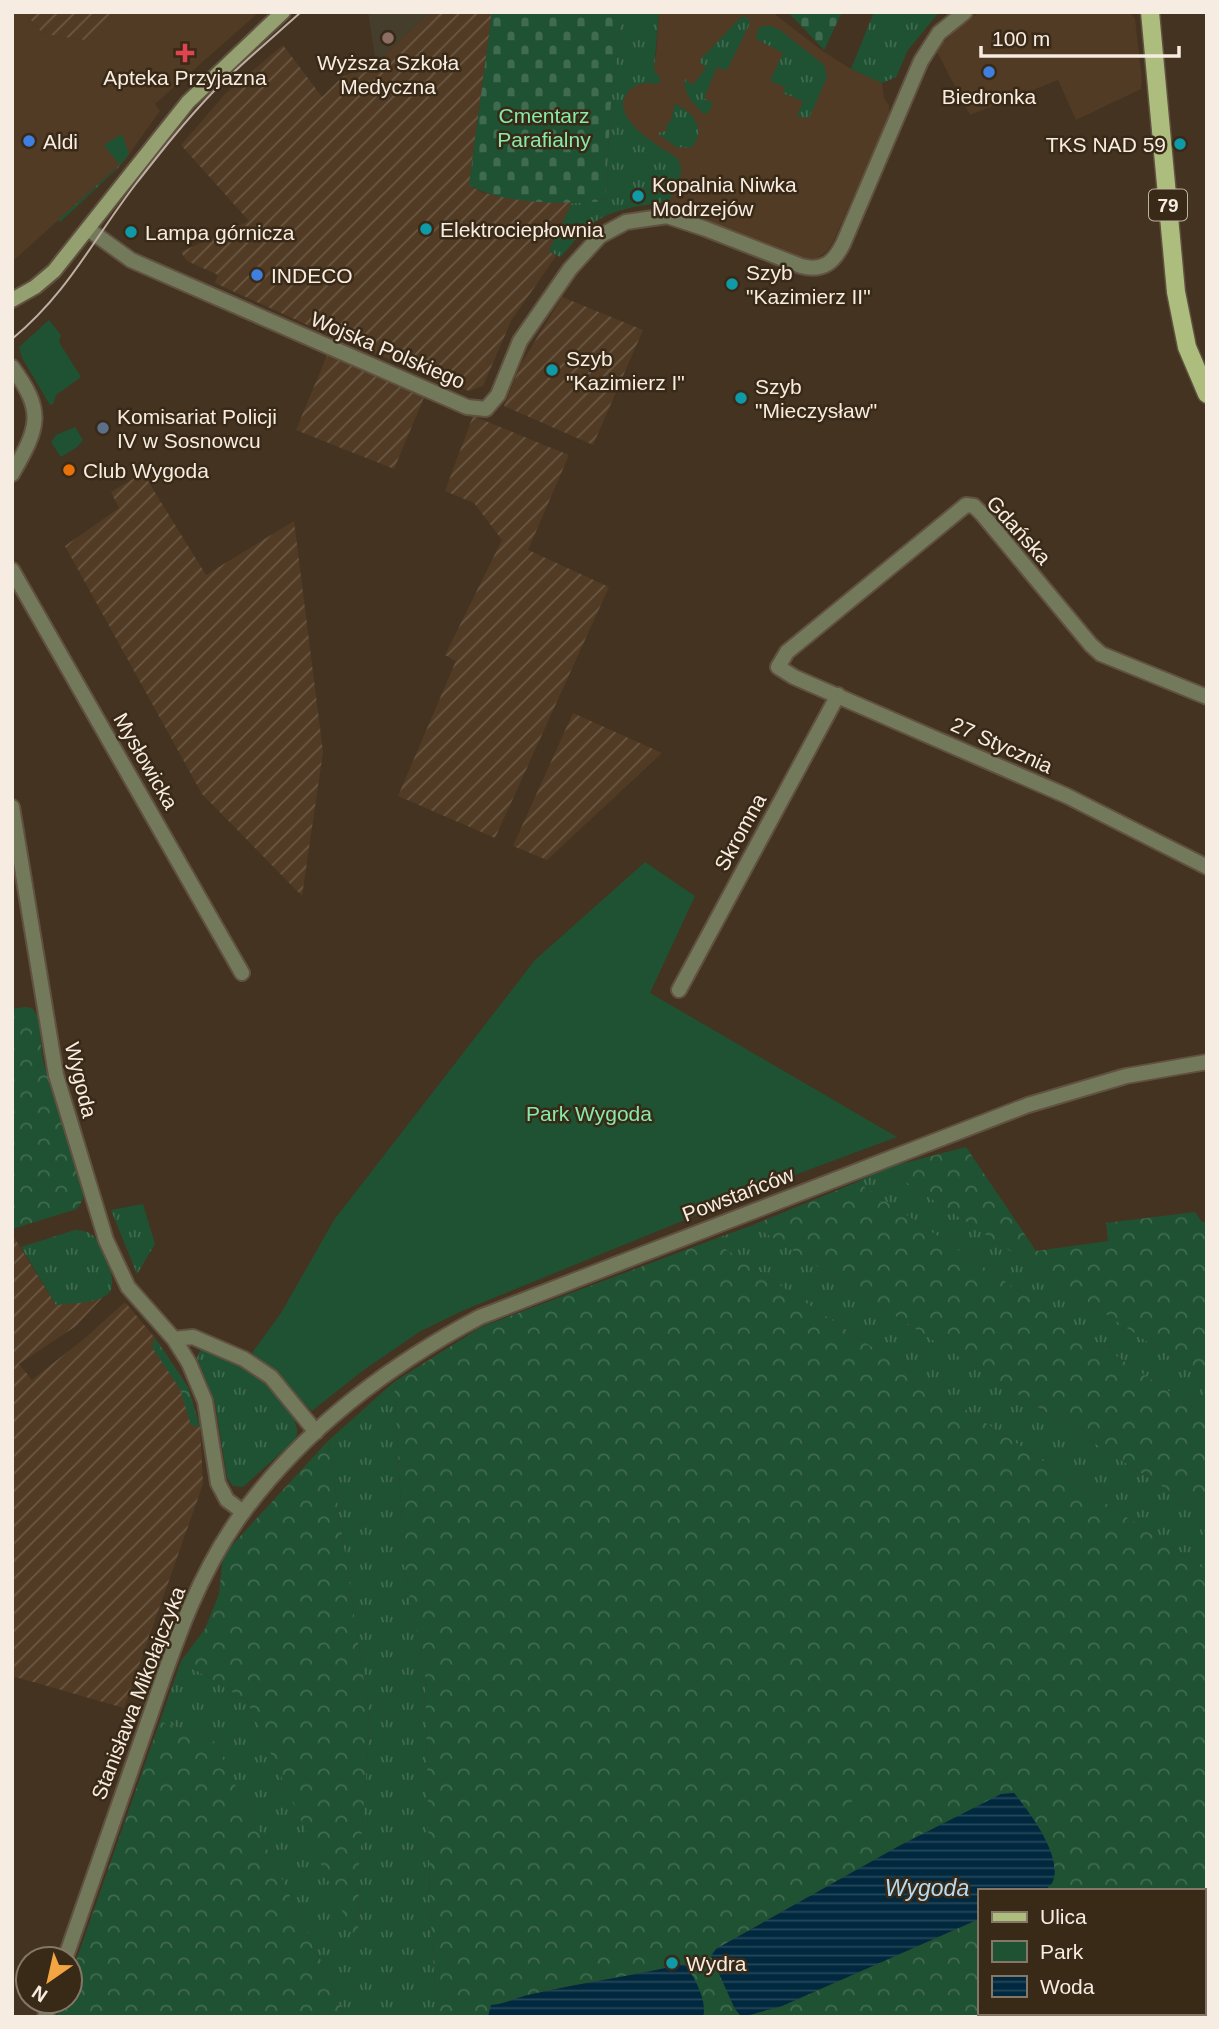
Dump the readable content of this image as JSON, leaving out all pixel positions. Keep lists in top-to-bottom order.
{
  "streets": {
    "main road": ["79"],
    "street": [
      "Wojska Polskiego",
      "Gdańska",
      "27 Stycznia",
      "Mysłowicka",
      "Skromna",
      "Wygoda",
      "Powstańców",
      "Stanisława Mikołajczyka"
    ]
  },
  "crossings": [
    ["Gdańska", "27 Stycznia"],
    ["27 Stycznia", "Skromna"],
    ["Wygoda", "Stanisława Mikołajczyka"],
    ["Powstańców", "Stanisława Mikołajczyka"]
  ],
  "water": ["Wygoda"],
  "parks": ["Cmentarz Parafialny", "Park Wygoda"],
  "places": {
    "other": [
      "Wyższa Szkoła Medyczna",
      "Biedronka",
      "Aldi",
      "TKS NAD 59",
      "Kopalnia Niwka Modrzejów",
      "Elektrociepłownia",
      "Lampa górnicza",
      "INDECO",
      "Szyb \"Kazimierz II\"",
      "Szyb \"Kazimierz I\"",
      "Szyb \"Mieczysław\"",
      "Komisariat Policji IV w Sosnowcu",
      "Club Wygoda",
      "Wydra"
    ],
    "health": ["Apteka Przyjazna"]
  },
  "legend": ["Ulica", "Park", "Woda"],
  "scale_bar": "100 m",
  "north": "bottom left"
}
